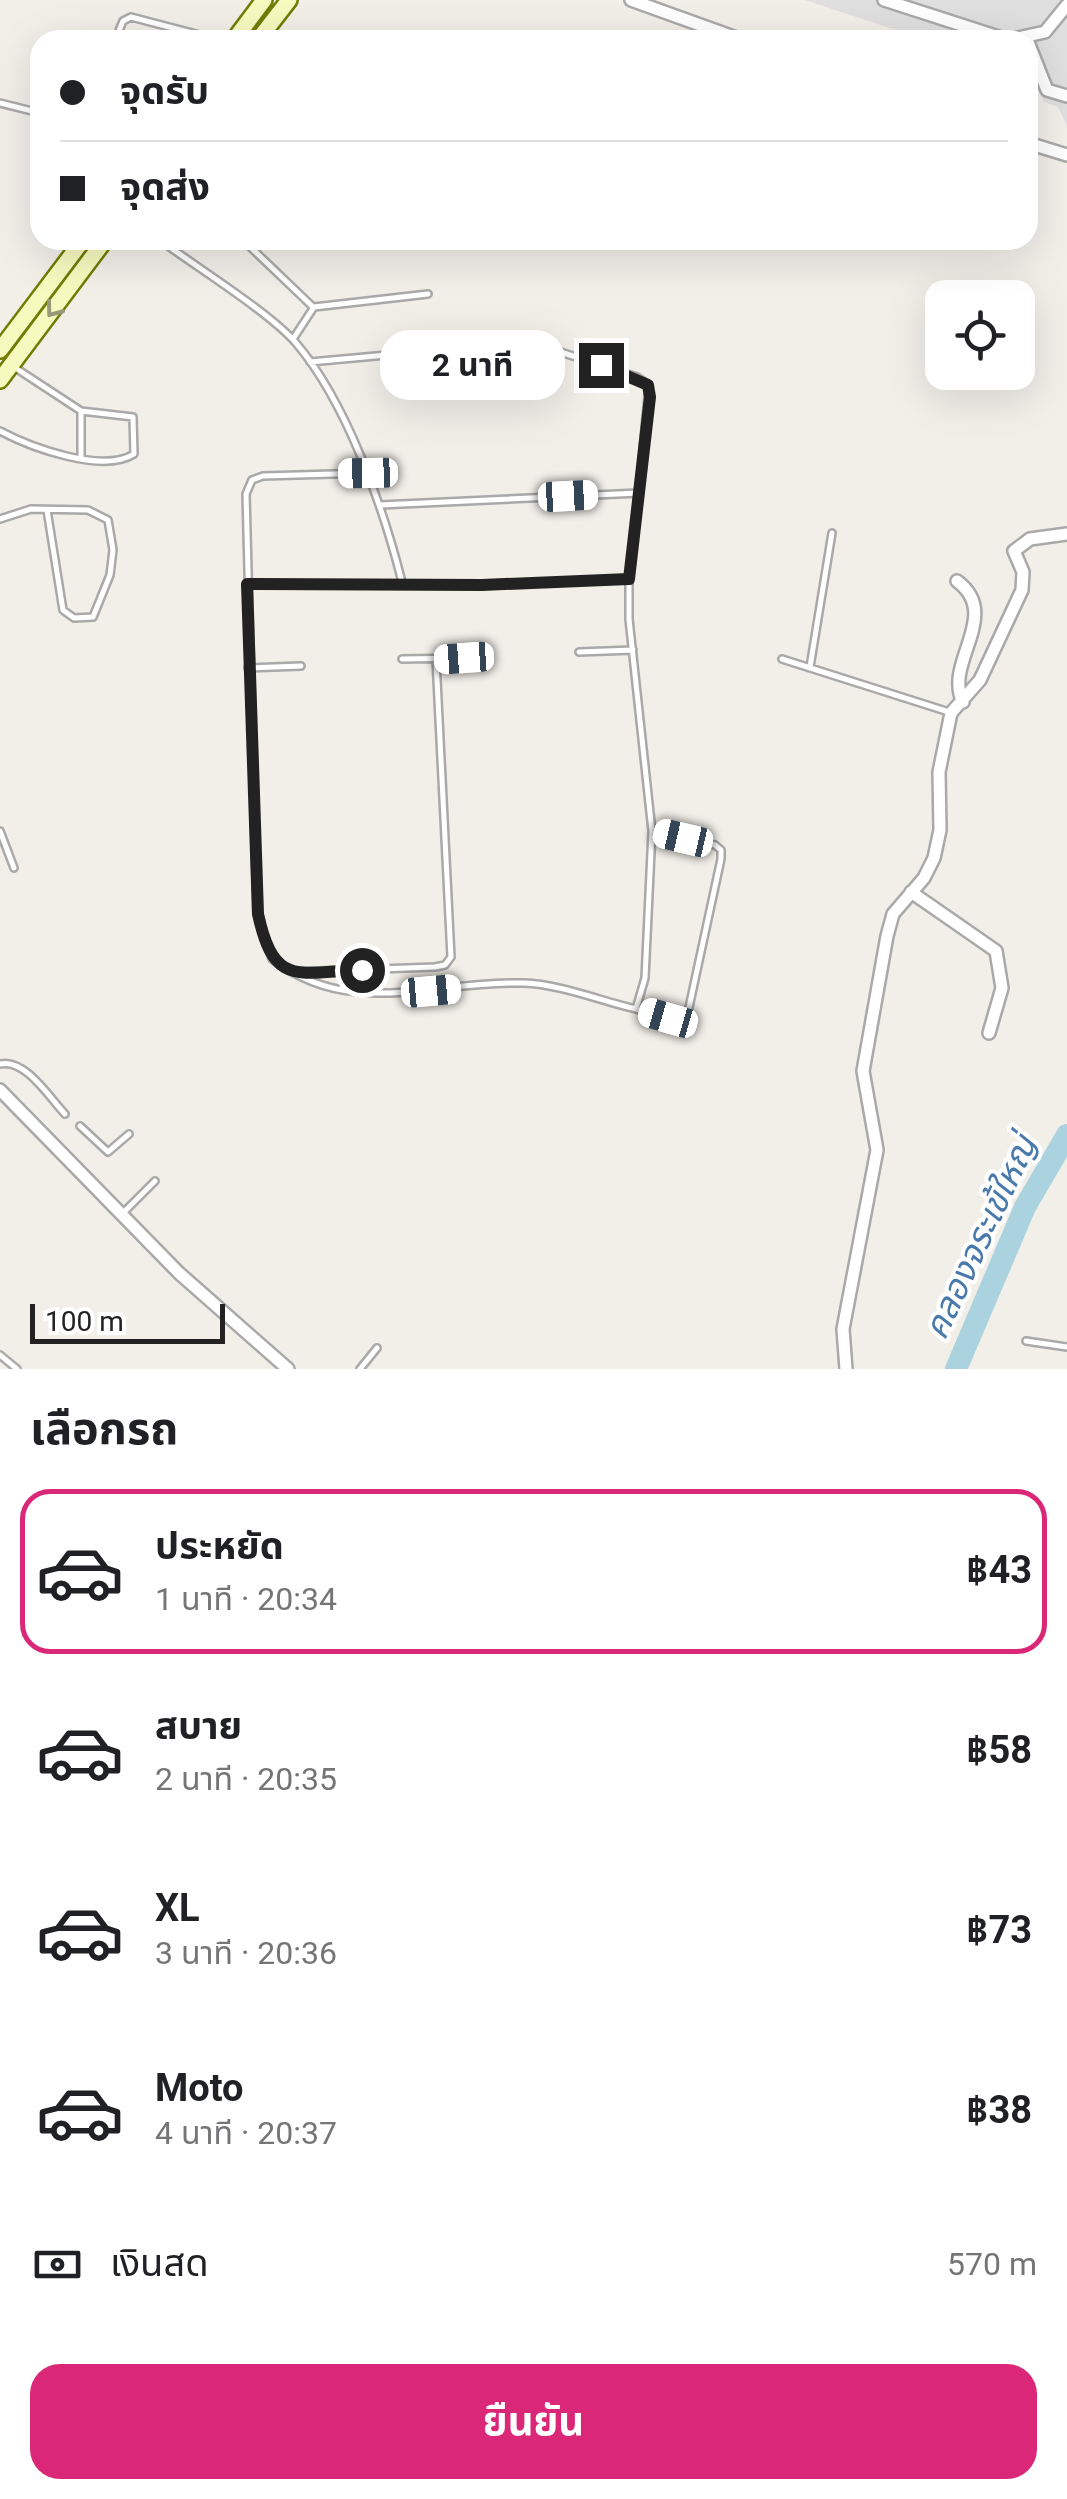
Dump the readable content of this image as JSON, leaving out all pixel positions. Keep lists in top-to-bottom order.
{
  "water": ["คลองจระเข้ใหญ่"],
  "scale_bar": "100 m",
  "page": {
    "banner": ["จุดรับ", "จุดส่ง"],
    "bubble": "2 นาที",
    "scale": "100 m",
    "heading": "เลือกรถ",
    "list": [
      {
        "name": "ประหยัด",
        "note": "1 นาที · 20:34",
        "value": "฿43"
      },
      {
        "name": "สบาย",
        "note": "2 นาที · 20:35",
        "value": "฿58"
      },
      {
        "name": "XL",
        "note": "3 นาที · 20:36",
        "value": "฿73"
      },
      {
        "name": "Moto",
        "note": "4 นาที · 20:37",
        "value": "฿38"
      }
    ],
    "pay": ["เงินสด", "570 m"],
    "buttons": "ยืนยัน"
  }
}
